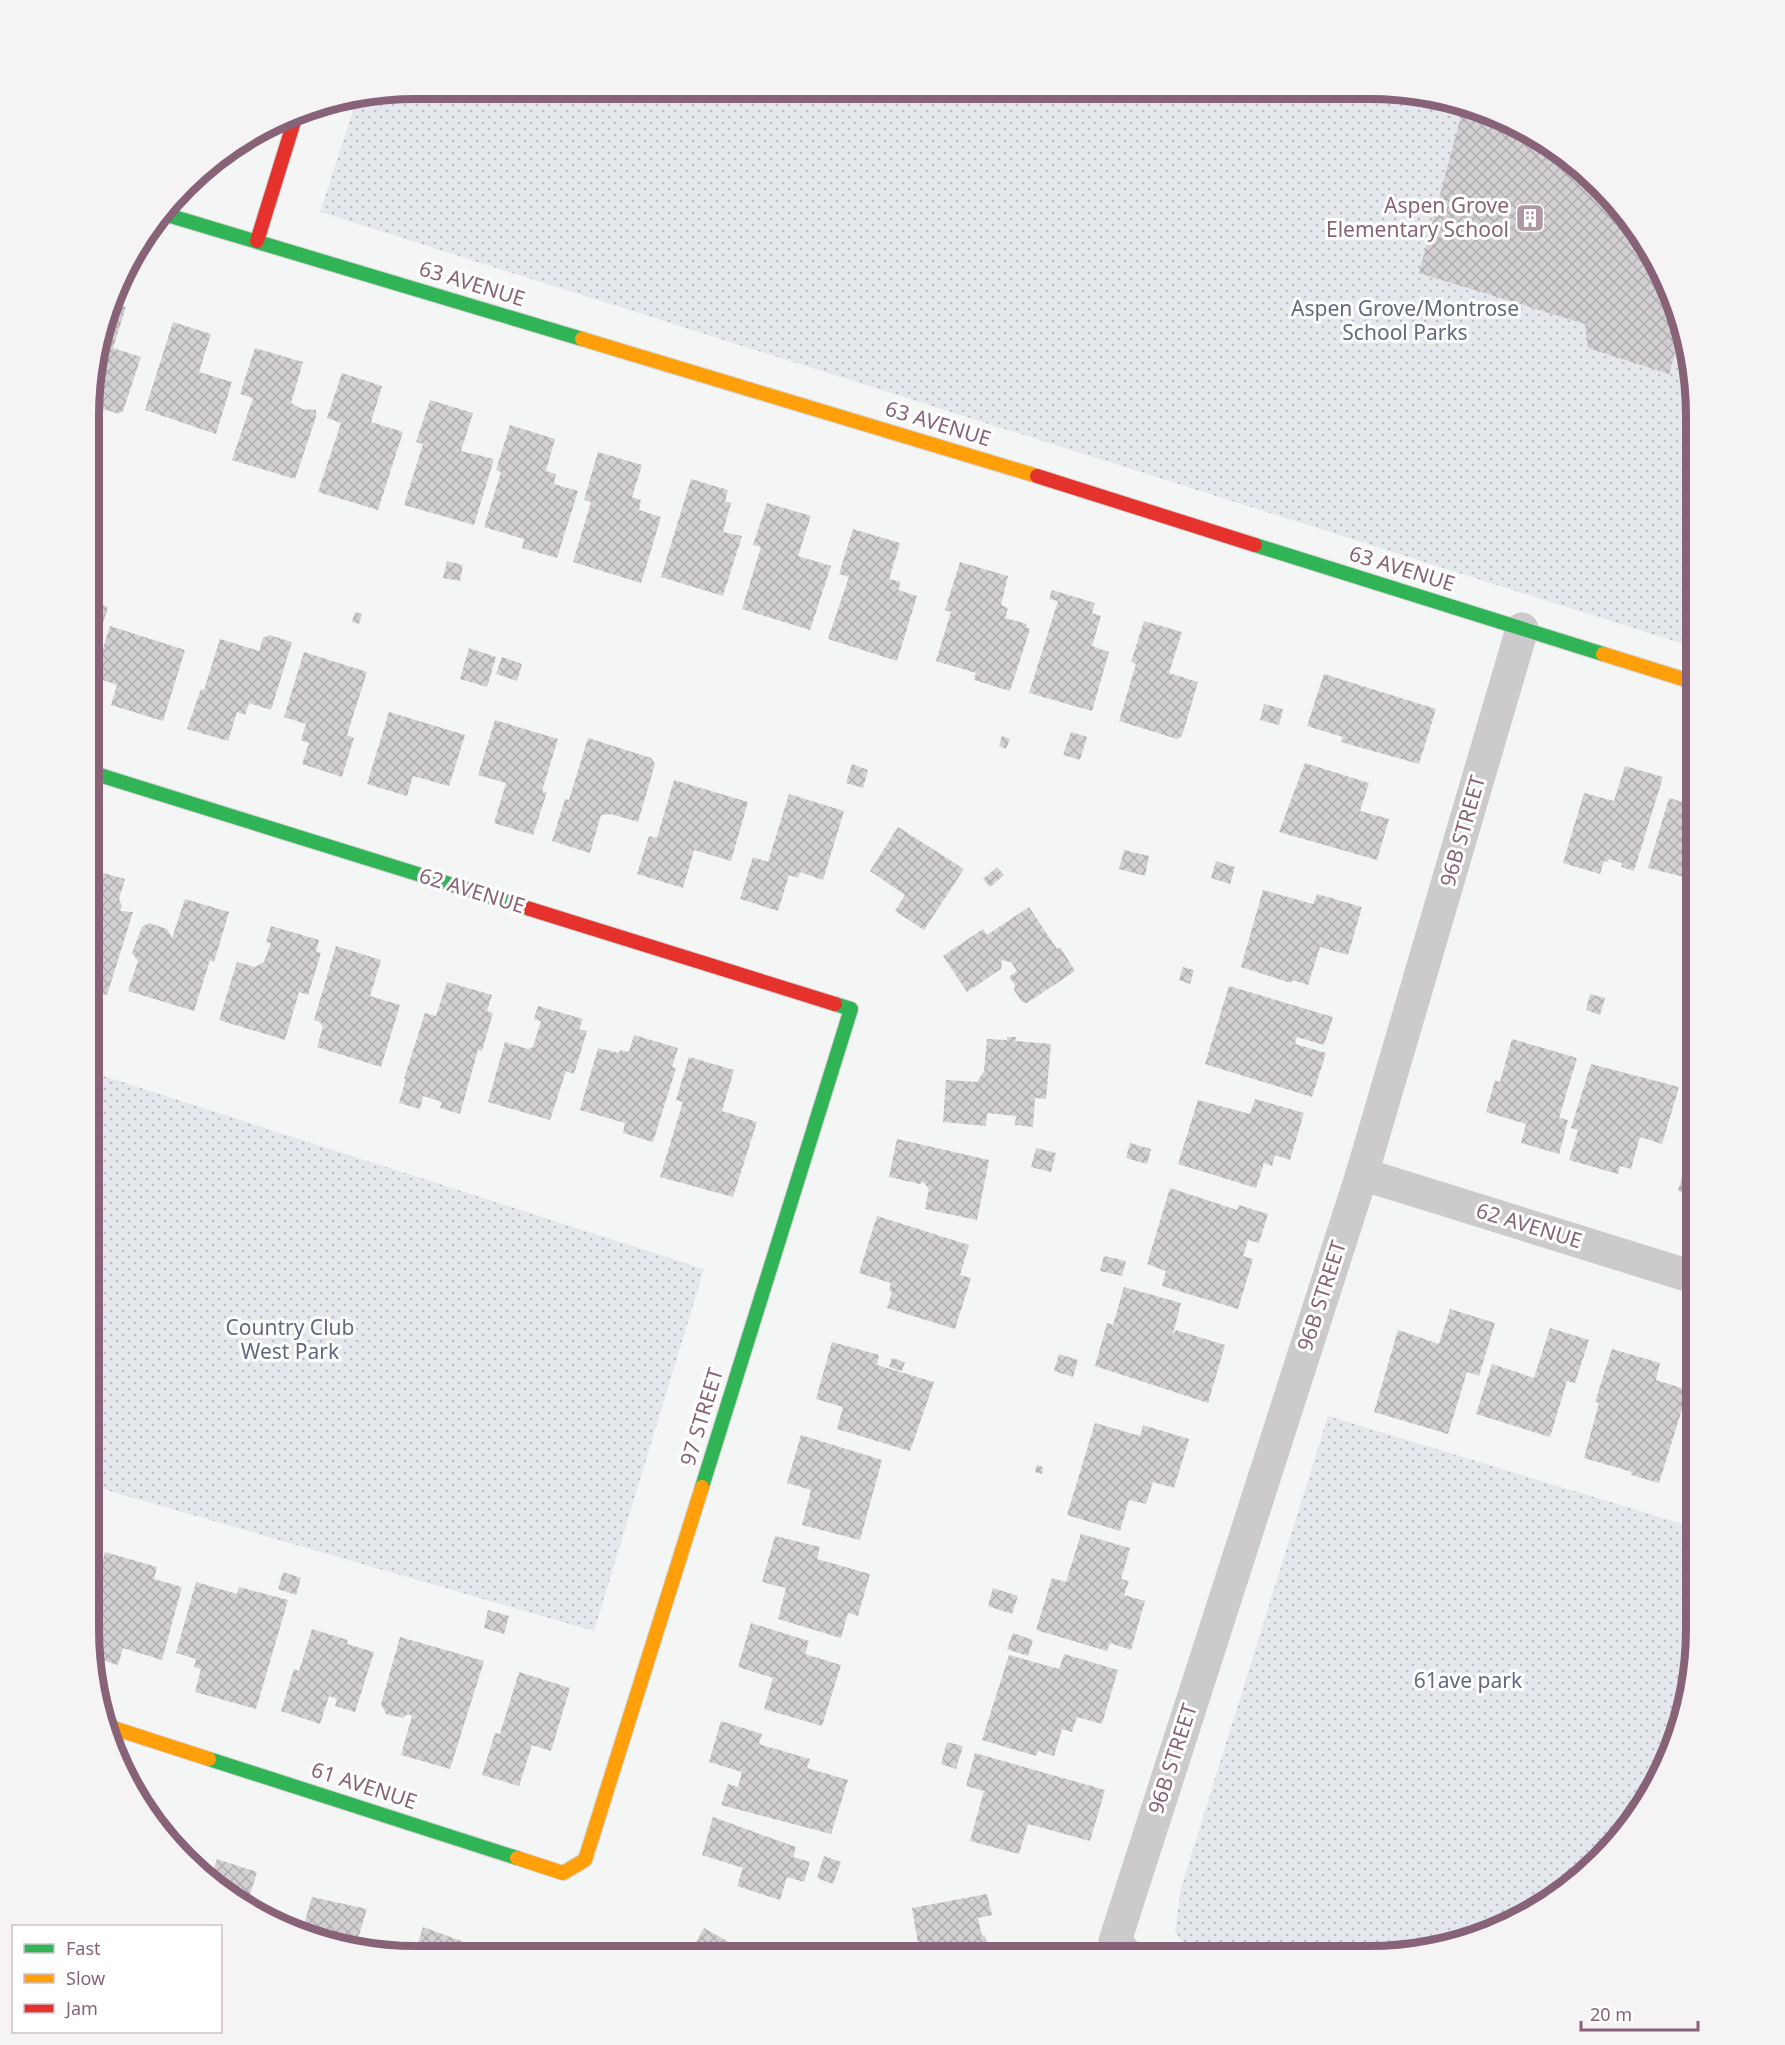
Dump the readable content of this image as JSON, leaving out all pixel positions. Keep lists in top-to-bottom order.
{
  "streets": {
    "street": [
      "63 AVENUE",
      "96B STREET",
      "62 AVENUE",
      "97 STREET",
      "61 AVENUE"
    ]
  },
  "crossings": [
    ["63 AVENUE", "96B STREET"],
    ["96B STREET", "62 AVENUE"],
    ["62 AVENUE", "97 STREET"],
    ["97 STREET", "61 AVENUE"]
  ],
  "parks": ["Aspen Grove/Montrose School Parks", "Country Club West Park", "61ave park"],
  "places": {
    "building": ["Aspen Grove Elementary School"]
  },
  "legend": ["Fast", "Slow", "Jam"],
  "scale_bar": "20 m"
}
